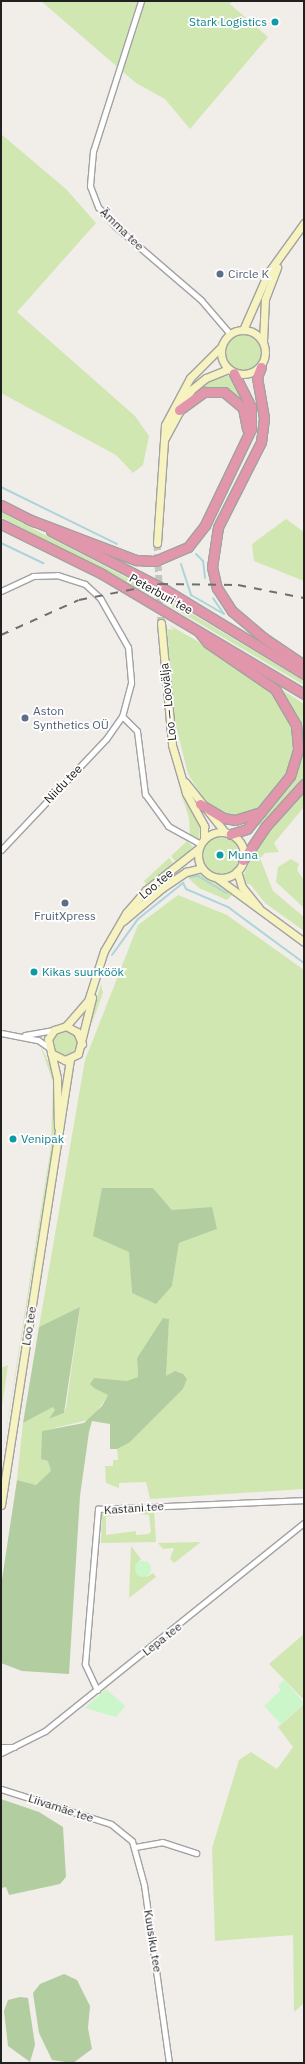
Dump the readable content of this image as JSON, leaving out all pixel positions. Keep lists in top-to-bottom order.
{
  "streets": {
    "highway": ["Peterburi tee"],
    "street": [
      "Ämma tee",
      "Loo — Loovälja",
      "Niidu tee",
      "Loo tee",
      "Kastani tee",
      "Lepa tee",
      "Liivamäe tee",
      "Kuusiku tee"
    ]
  },
  "crossings": [
    ["Loo — Loovälja", "Loo tee"],
    ["Kastani tee", "Lepa tee"],
    ["Liivamäe tee", "Kuusiku tee"]
  ],
  "places": [
    "Stark Logistics",
    "Circle K",
    "Aston Synthetics OÜ",
    "Muna",
    "FruitXpress",
    "Kikas suurköök",
    "Venipak"
  ]
}
